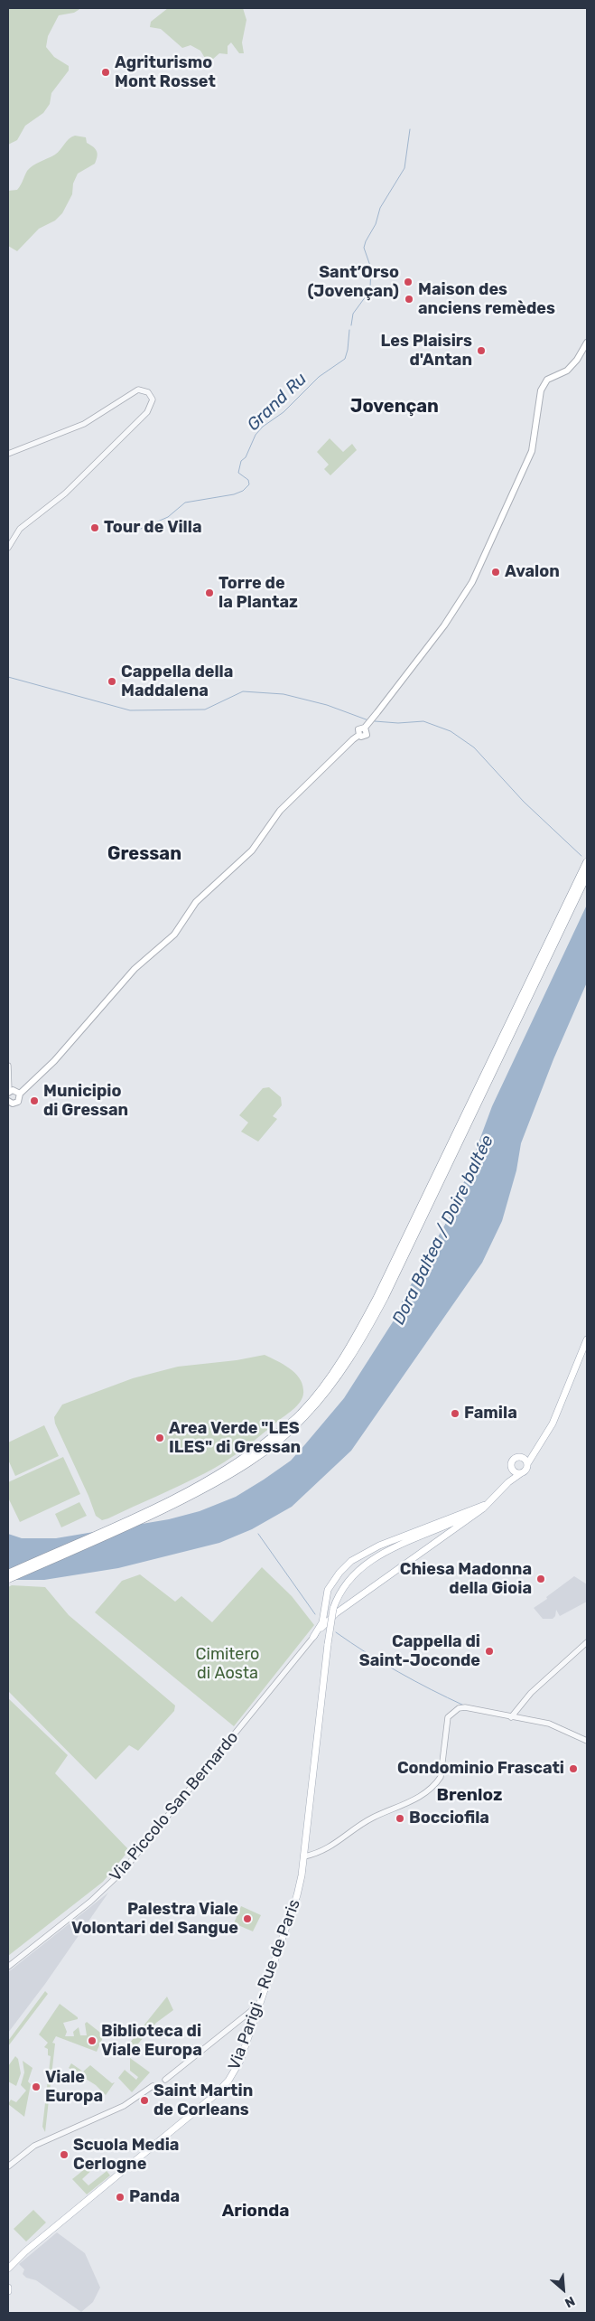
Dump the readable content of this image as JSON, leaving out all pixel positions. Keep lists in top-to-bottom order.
{
  "streets": {
    "main road": ["Via Parigi - Rue de Paris"],
    "street": ["Via Piccolo San Bernardo"]
  },
  "districts": [
    "Jovençan",
    "Gressan",
    "Brenloz",
    "Arionda"
  ],
  "water": ["Grand Ru", "Dora Baltea / Doire baltée"],
  "parks": ["Cimitero di Aosta"],
  "places": [
    "Agriturismo Mont Rosset",
    "Sant’Orso (Jovençan)",
    "Maison des anciens remèdes",
    "Les Plaisirs d'Antan",
    "Tour de Villa",
    "Avalon",
    "Torre de la Plantaz",
    "Cappella della Maddalena",
    "Municipio di Gressan",
    "Famila",
    "Area Verde \"LES ILES\" di Gressan",
    "Chiesa Madonna della Gioia",
    "Cappella di Saint-Joconde",
    "Condominio Frascati",
    "Bocciofila",
    "Palestra Viale Volontari del Sangue",
    "Biblioteca di Viale Europa",
    "Viale Europa",
    "Saint Martin de Corleans",
    "Scuola Media Cerlogne",
    "Panda"
  ],
  "north": "bottom right"
}
